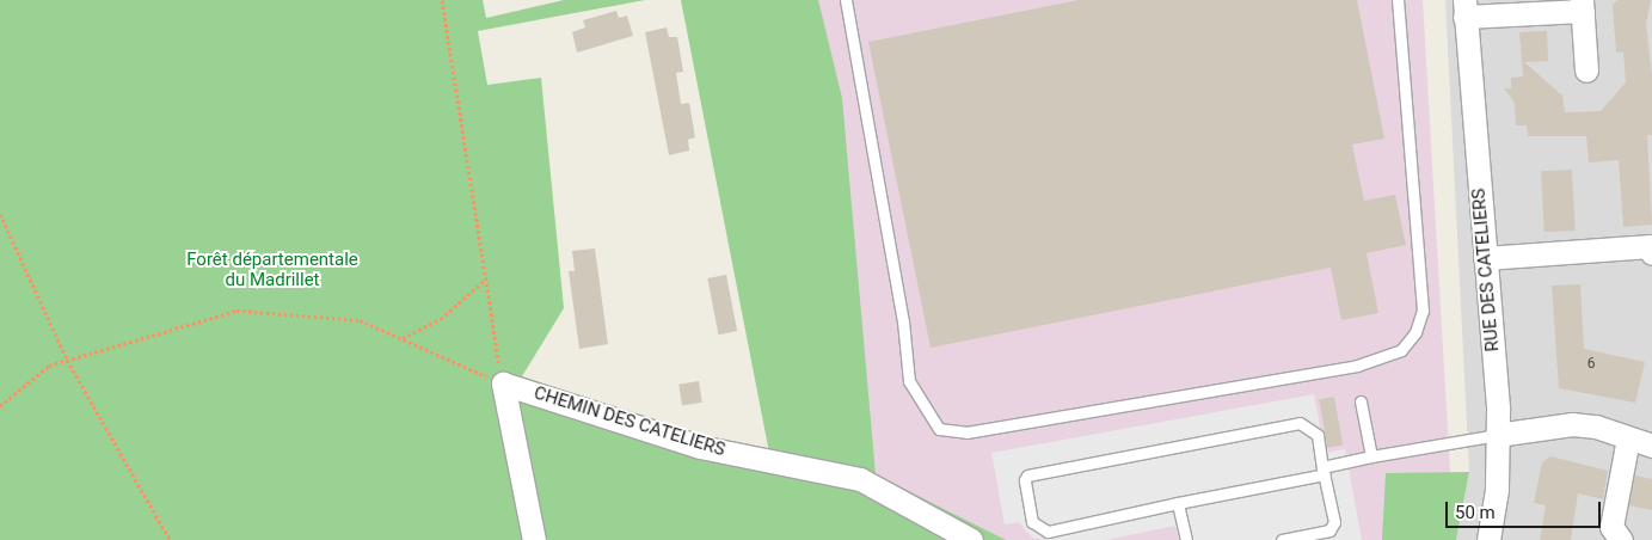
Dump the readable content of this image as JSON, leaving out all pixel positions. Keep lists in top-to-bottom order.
{
  "streets": {
    "street": ["RUE DES CATELIERS", "CHEMIN DES CATELIERS"]
  },
  "parks": ["Forêt départementale du Madrillet"],
  "house_numbers": ["6"],
  "scale_bar": "50 m"
}
